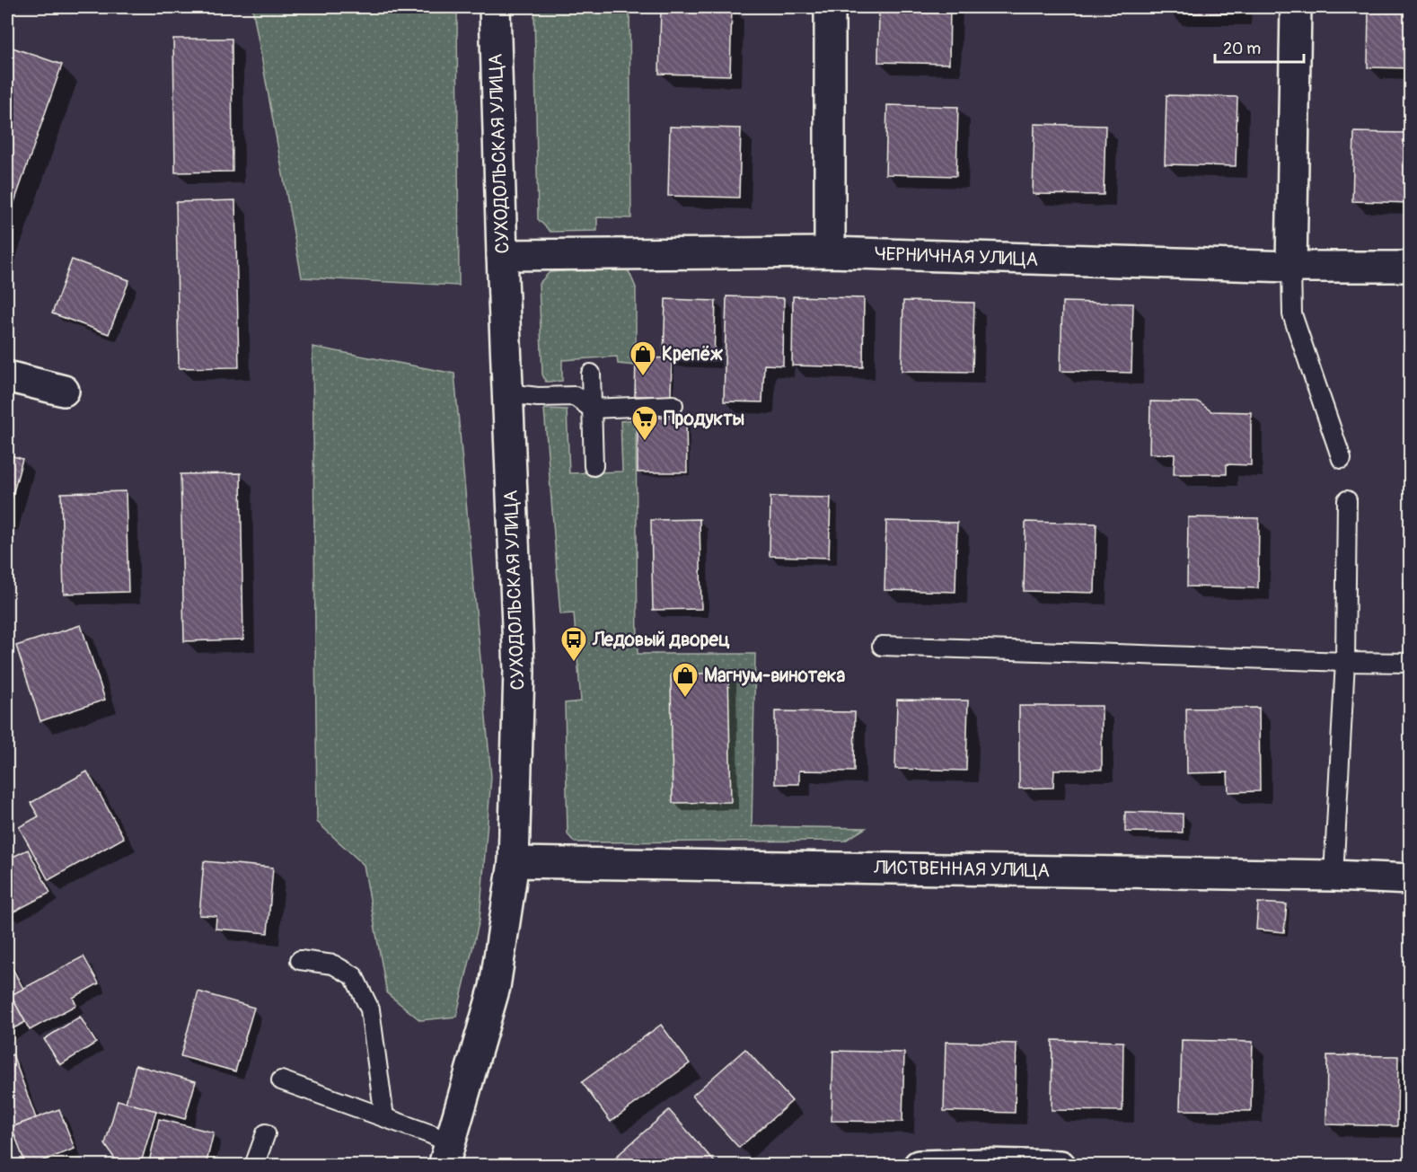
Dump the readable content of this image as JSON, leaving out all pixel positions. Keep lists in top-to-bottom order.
{
  "streets": {
    "street": ["СУХОДОЛЬСКАЯ УЛИЦА", "ЧЕРНИЧНАЯ УЛИЦА", "ЛИСТВЕННАЯ УЛИЦА"]
  },
  "crossings": [
    ["СУХОДОЛЬСКАЯ УЛИЦА", "ЧЕРНИЧНАЯ УЛИЦА"],
    ["СУХОДОЛЬСКАЯ УЛИЦА", "ЛИСТВЕННАЯ УЛИЦА"]
  ],
  "places": {
    "shop": ["Крепёж", "Магнум-винотека"],
    "supermarket": ["Продукты"],
    "bus stop": ["Ледовый дворец"]
  },
  "scale_bar": "20 m"
}
